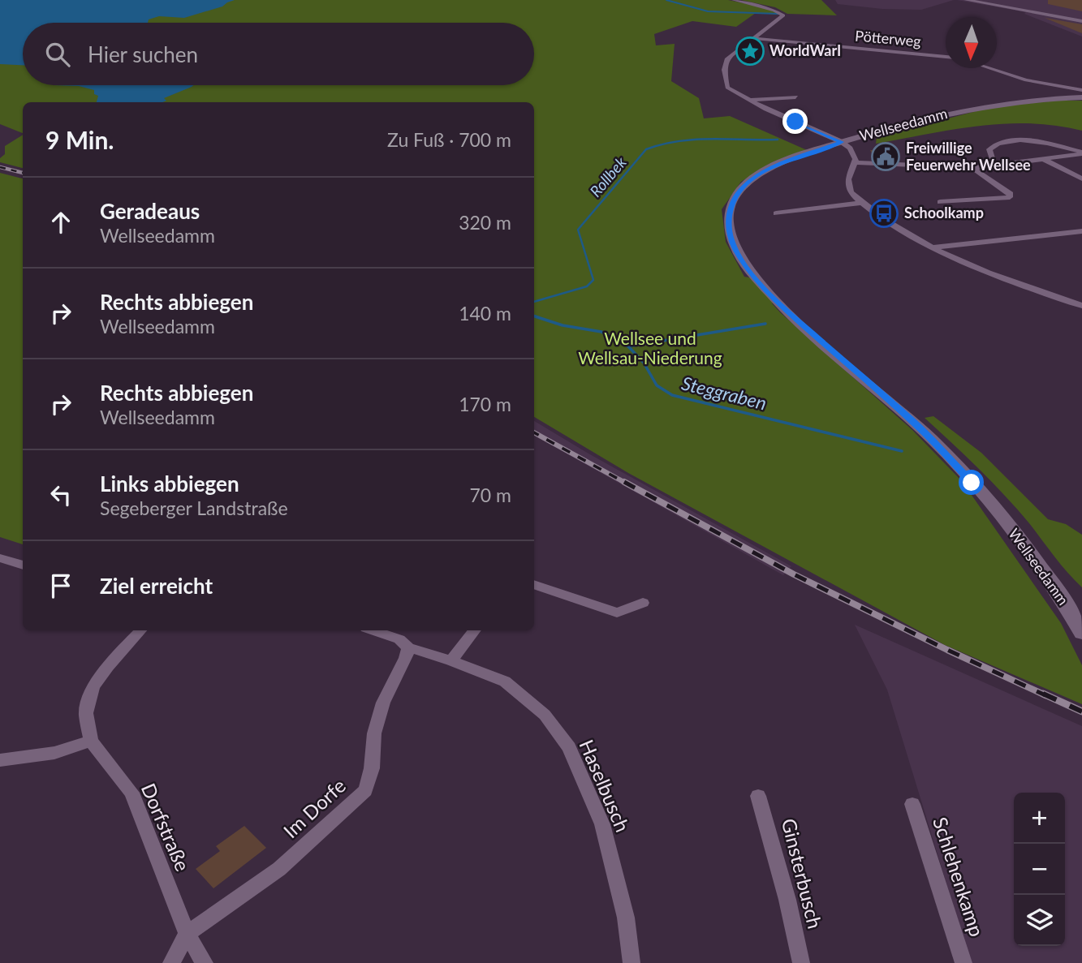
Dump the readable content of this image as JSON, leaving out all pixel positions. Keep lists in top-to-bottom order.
{
  "streets": {
    "main road": ["Wellseedamm"],
    "street": [
      "Pötterweg",
      "Haselbusch",
      "Im Dorfe",
      "Dorfstraße",
      "Ginsterbusch",
      "Schlehenkamp"
    ]
  },
  "crossings": [
    ["Haselbusch", "Im Dorfe"],
    ["Im Dorfe", "Dorfstraße"]
  ],
  "water": ["Rollbek", "Steggraben"],
  "parks": ["Wellsee und Wellsau-Niederung"],
  "places": {
    "place": ["WorldWarI"],
    "public building": ["Freiwillige Feuerwehr Wellsee"],
    "bus stop": ["Schoolkamp"]
  },
  "north": "bottom",
  "page": {
    "search": "Hier suchen",
    "heading": ["9 Min.", "Zu Fuß · 700 m"],
    "list": [
      ["Geradeaus", "Wellseedamm", "320 m"],
      ["Rechts abbiegen", "Wellseedamm", "140 m"],
      ["Rechts abbiegen", "Wellseedamm", "170 m"],
      ["Links abbiegen", "Segeberger Landstraße", "70 m"],
      "Ziel erreicht"
    ],
    "map_buttons": ["+", "−"]
  }
}
